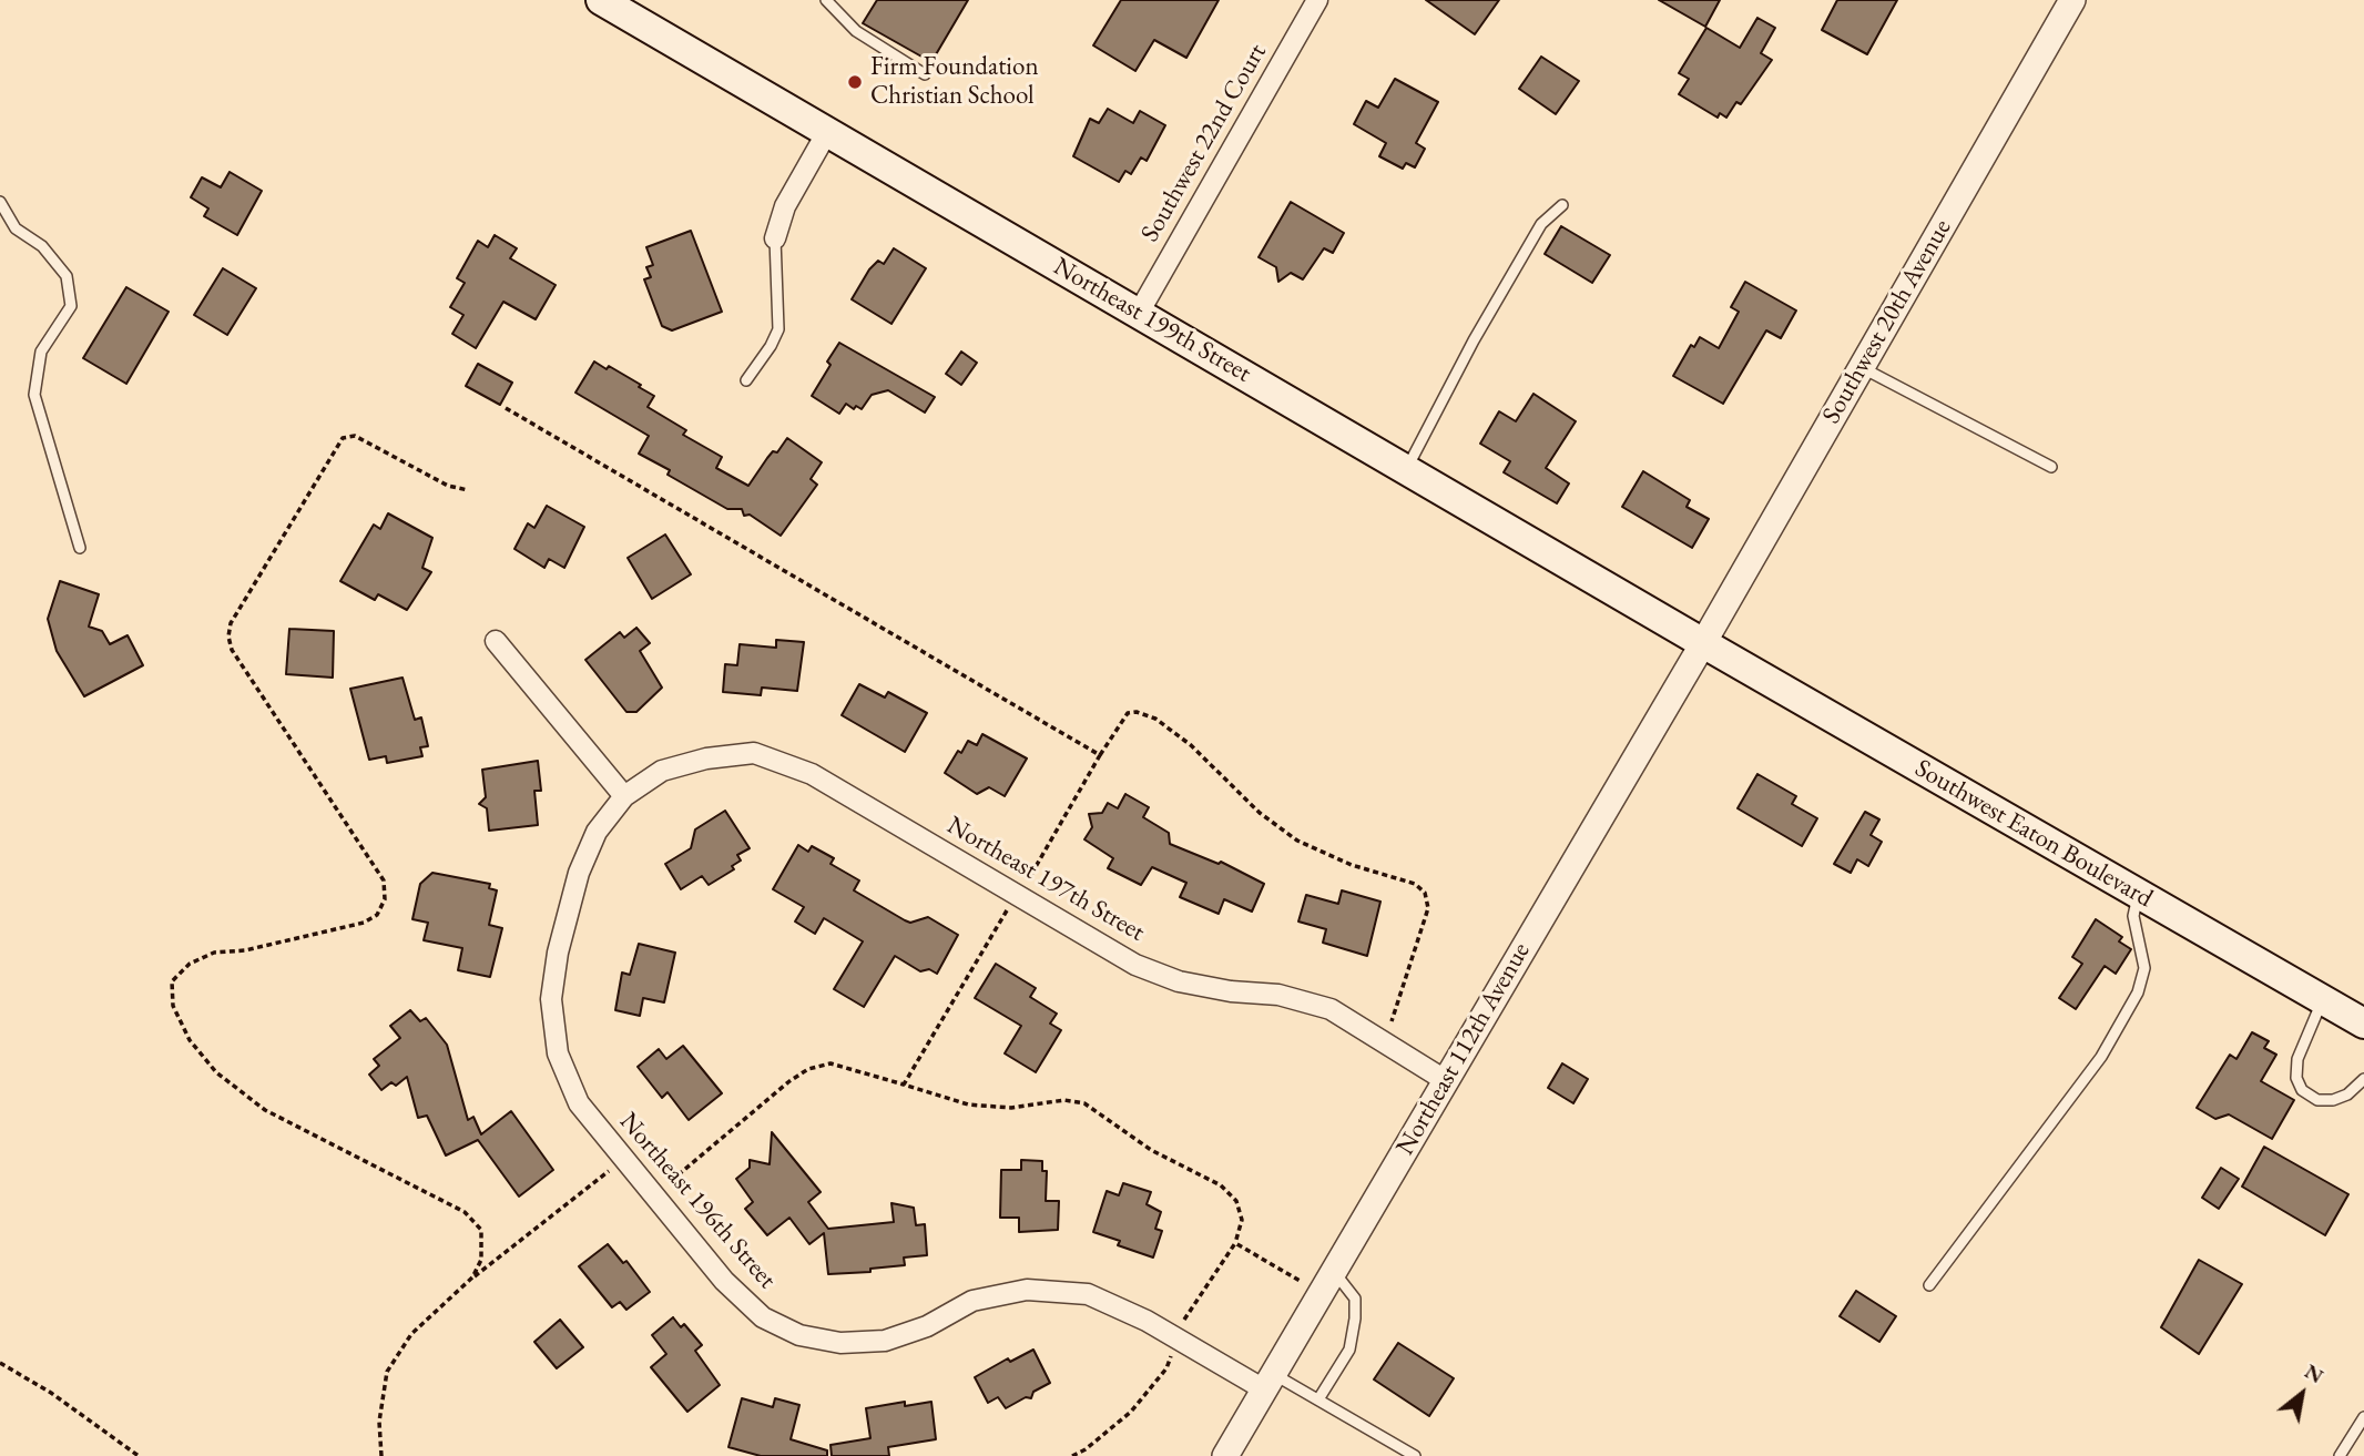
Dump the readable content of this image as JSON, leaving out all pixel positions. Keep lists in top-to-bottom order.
{
  "streets": {
    "main road": ["Northeast 199th Street", "Southwest Eaton Boulevard"],
    "street": [
      "Southwest 22nd Court",
      "Southwest 20th Avenue",
      "Northeast 197th Street",
      "Northeast 112th Avenue",
      "Northeast 196th Street"
    ]
  },
  "crossings": [
    ["Southwest 22nd Court", "Northeast 199th Street"],
    ["Northeast 199th Street", "Southwest 20th Avenue"],
    ["Northeast 199th Street", "Southwest Eaton Boulevard"],
    ["Northeast 199th Street", "Northeast 112th Avenue"],
    ["Southwest 20th Avenue", "Southwest Eaton Boulevard"],
    ["Southwest 20th Avenue", "Northeast 112th Avenue"],
    ["Southwest Eaton Boulevard", "Northeast 112th Avenue"],
    ["Northeast 197th Street", "Northeast 112th Avenue"],
    ["Northeast 197th Street", "Northeast 196th Street"],
    ["Northeast 112th Avenue", "Northeast 196th Street"]
  ],
  "places": ["Firm Foundation Christian School"],
  "north": "top right"
}
